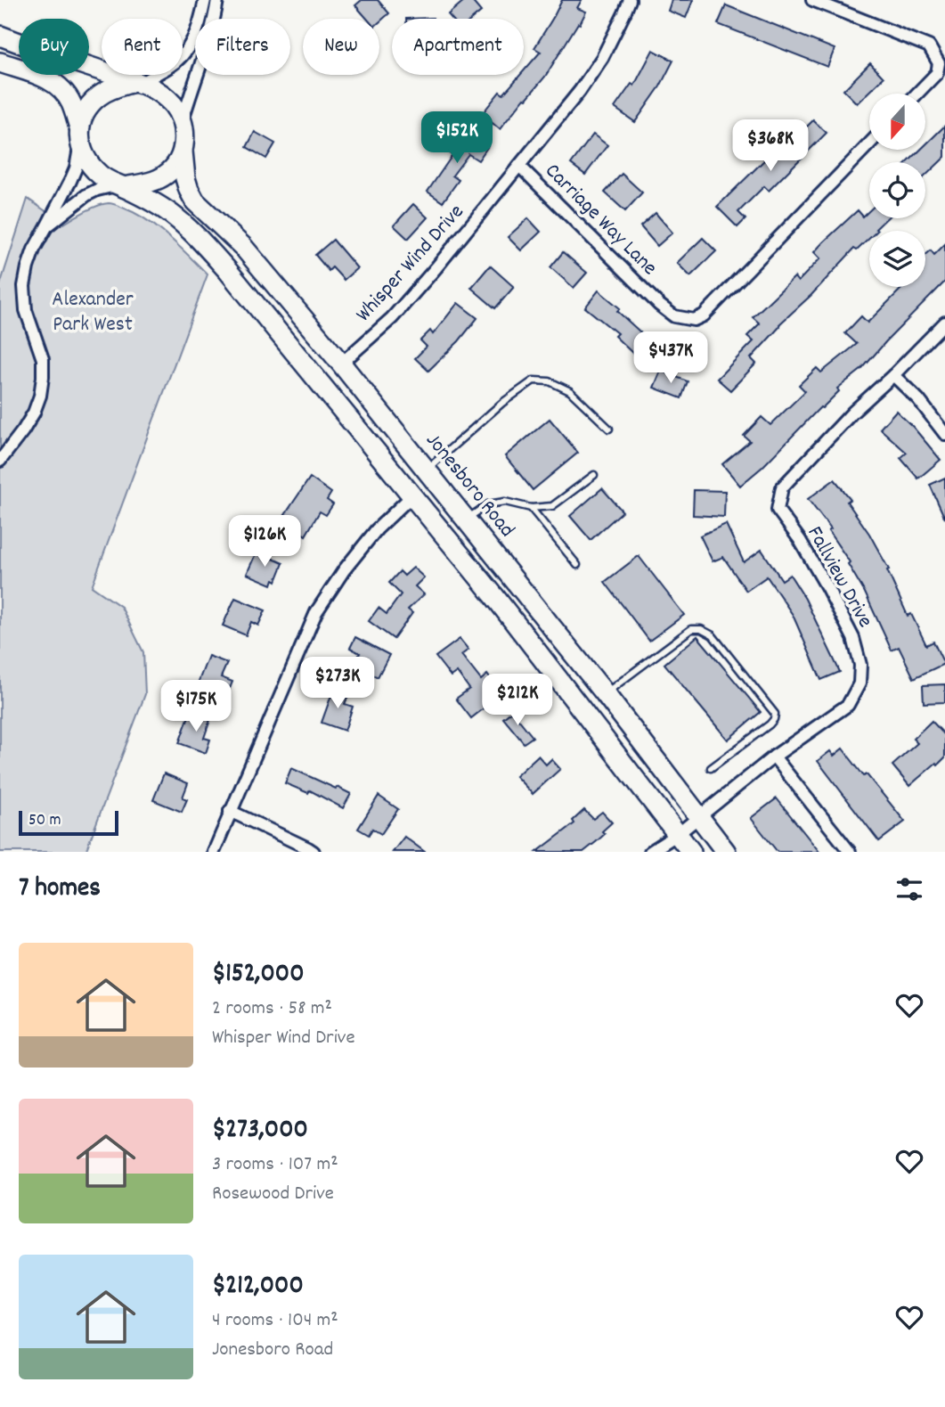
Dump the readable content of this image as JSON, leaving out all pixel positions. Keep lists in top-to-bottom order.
{
  "streets": {
    "main road": ["Jonesboro Road"],
    "street": ["Carriage Way Lane", "Whisper Wind Drive", "Fallview Drive"]
  },
  "crossings": [
    ["Carriage Way Lane", "Whisper Wind Drive"],
    ["Whisper Wind Drive", "Jonesboro Road"],
    ["Jonesboro Road", "Fallview Drive"]
  ],
  "parks": ["Alexander Park West"],
  "scale_bar": "50 m",
  "north": "bottom",
  "page": {
    "chip": [
      "Buy",
      "Rent",
      "Filters",
      "New",
      "Apartment"
    ],
    "price": [
      "$152K",
      "$368K",
      "$437K",
      "$126K",
      "$273K",
      "$212K",
      "$175K"
    ],
    "scale": "50 m",
    "heading": "7 homes",
    "list": [
      {
        "name": "$152,000",
        "note": "2 rooms · 58 m² · Whisper Wind Drive"
      },
      {
        "name": "$273,000",
        "note": "3 rooms · 107 m² · Rosewood Drive"
      },
      {
        "name": "$212,000",
        "note": "4 rooms · 104 m² · Jonesboro Road"
      }
    ]
  }
}
